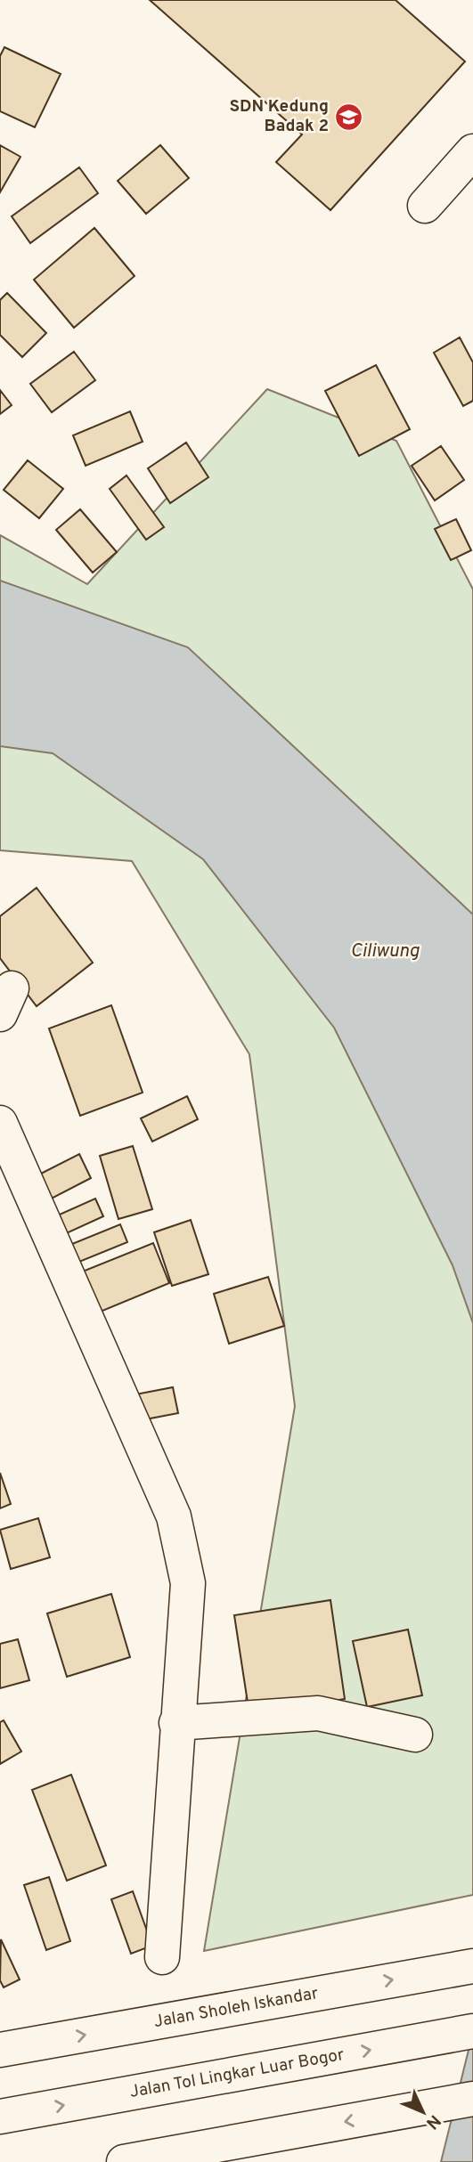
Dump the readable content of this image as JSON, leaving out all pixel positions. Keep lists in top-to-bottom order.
{
  "streets": {
    "main road": ["Jalan Sholeh Iskandar", "Jalan Tol Lingkar Luar Bogor"]
  },
  "water": ["Ciliwung"],
  "places": {
    "school or university": ["SDN Kedung Badak 2"]
  },
  "north": "bottom right"
}
